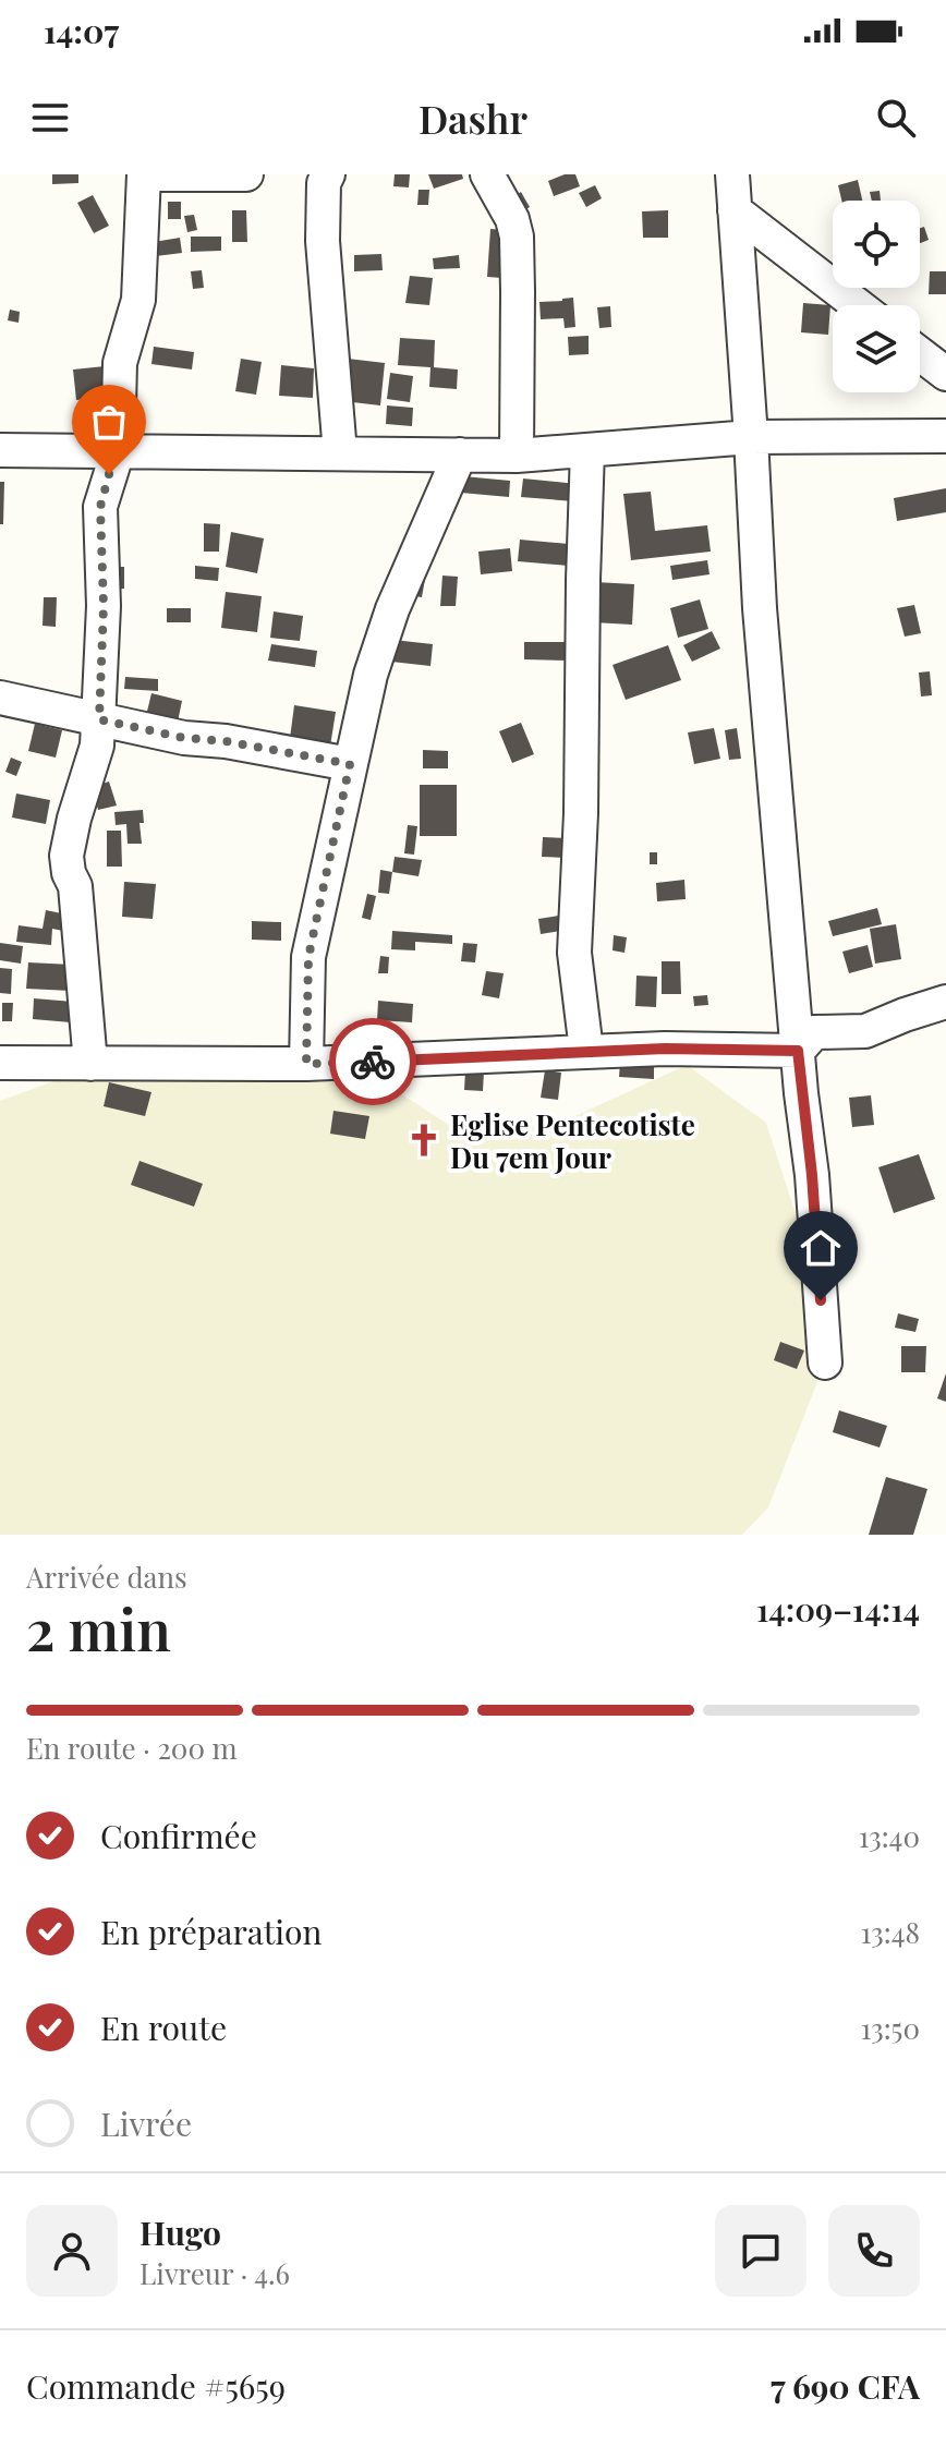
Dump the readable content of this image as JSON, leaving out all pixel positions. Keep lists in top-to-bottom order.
{
  "places": {
    "church": ["Eglise Pentecotiste Du 7em Jour"]
  },
  "page": {
    "status": "14:07",
    "header": "Dashr",
    "heading": ["2 min", "Arrivée dans", "14:09–14:14"],
    "panel": [
      "Hugo",
      "Livreur · 4.6",
      "Commande #5659",
      "7 690 CFA"
    ],
    "bar": "En route · 200 m",
    "list": [
      ["Confirmée", "13:40"],
      ["En préparation", "13:48"],
      ["En route", "13:50"],
      "Livrée"
    ]
  }
}
